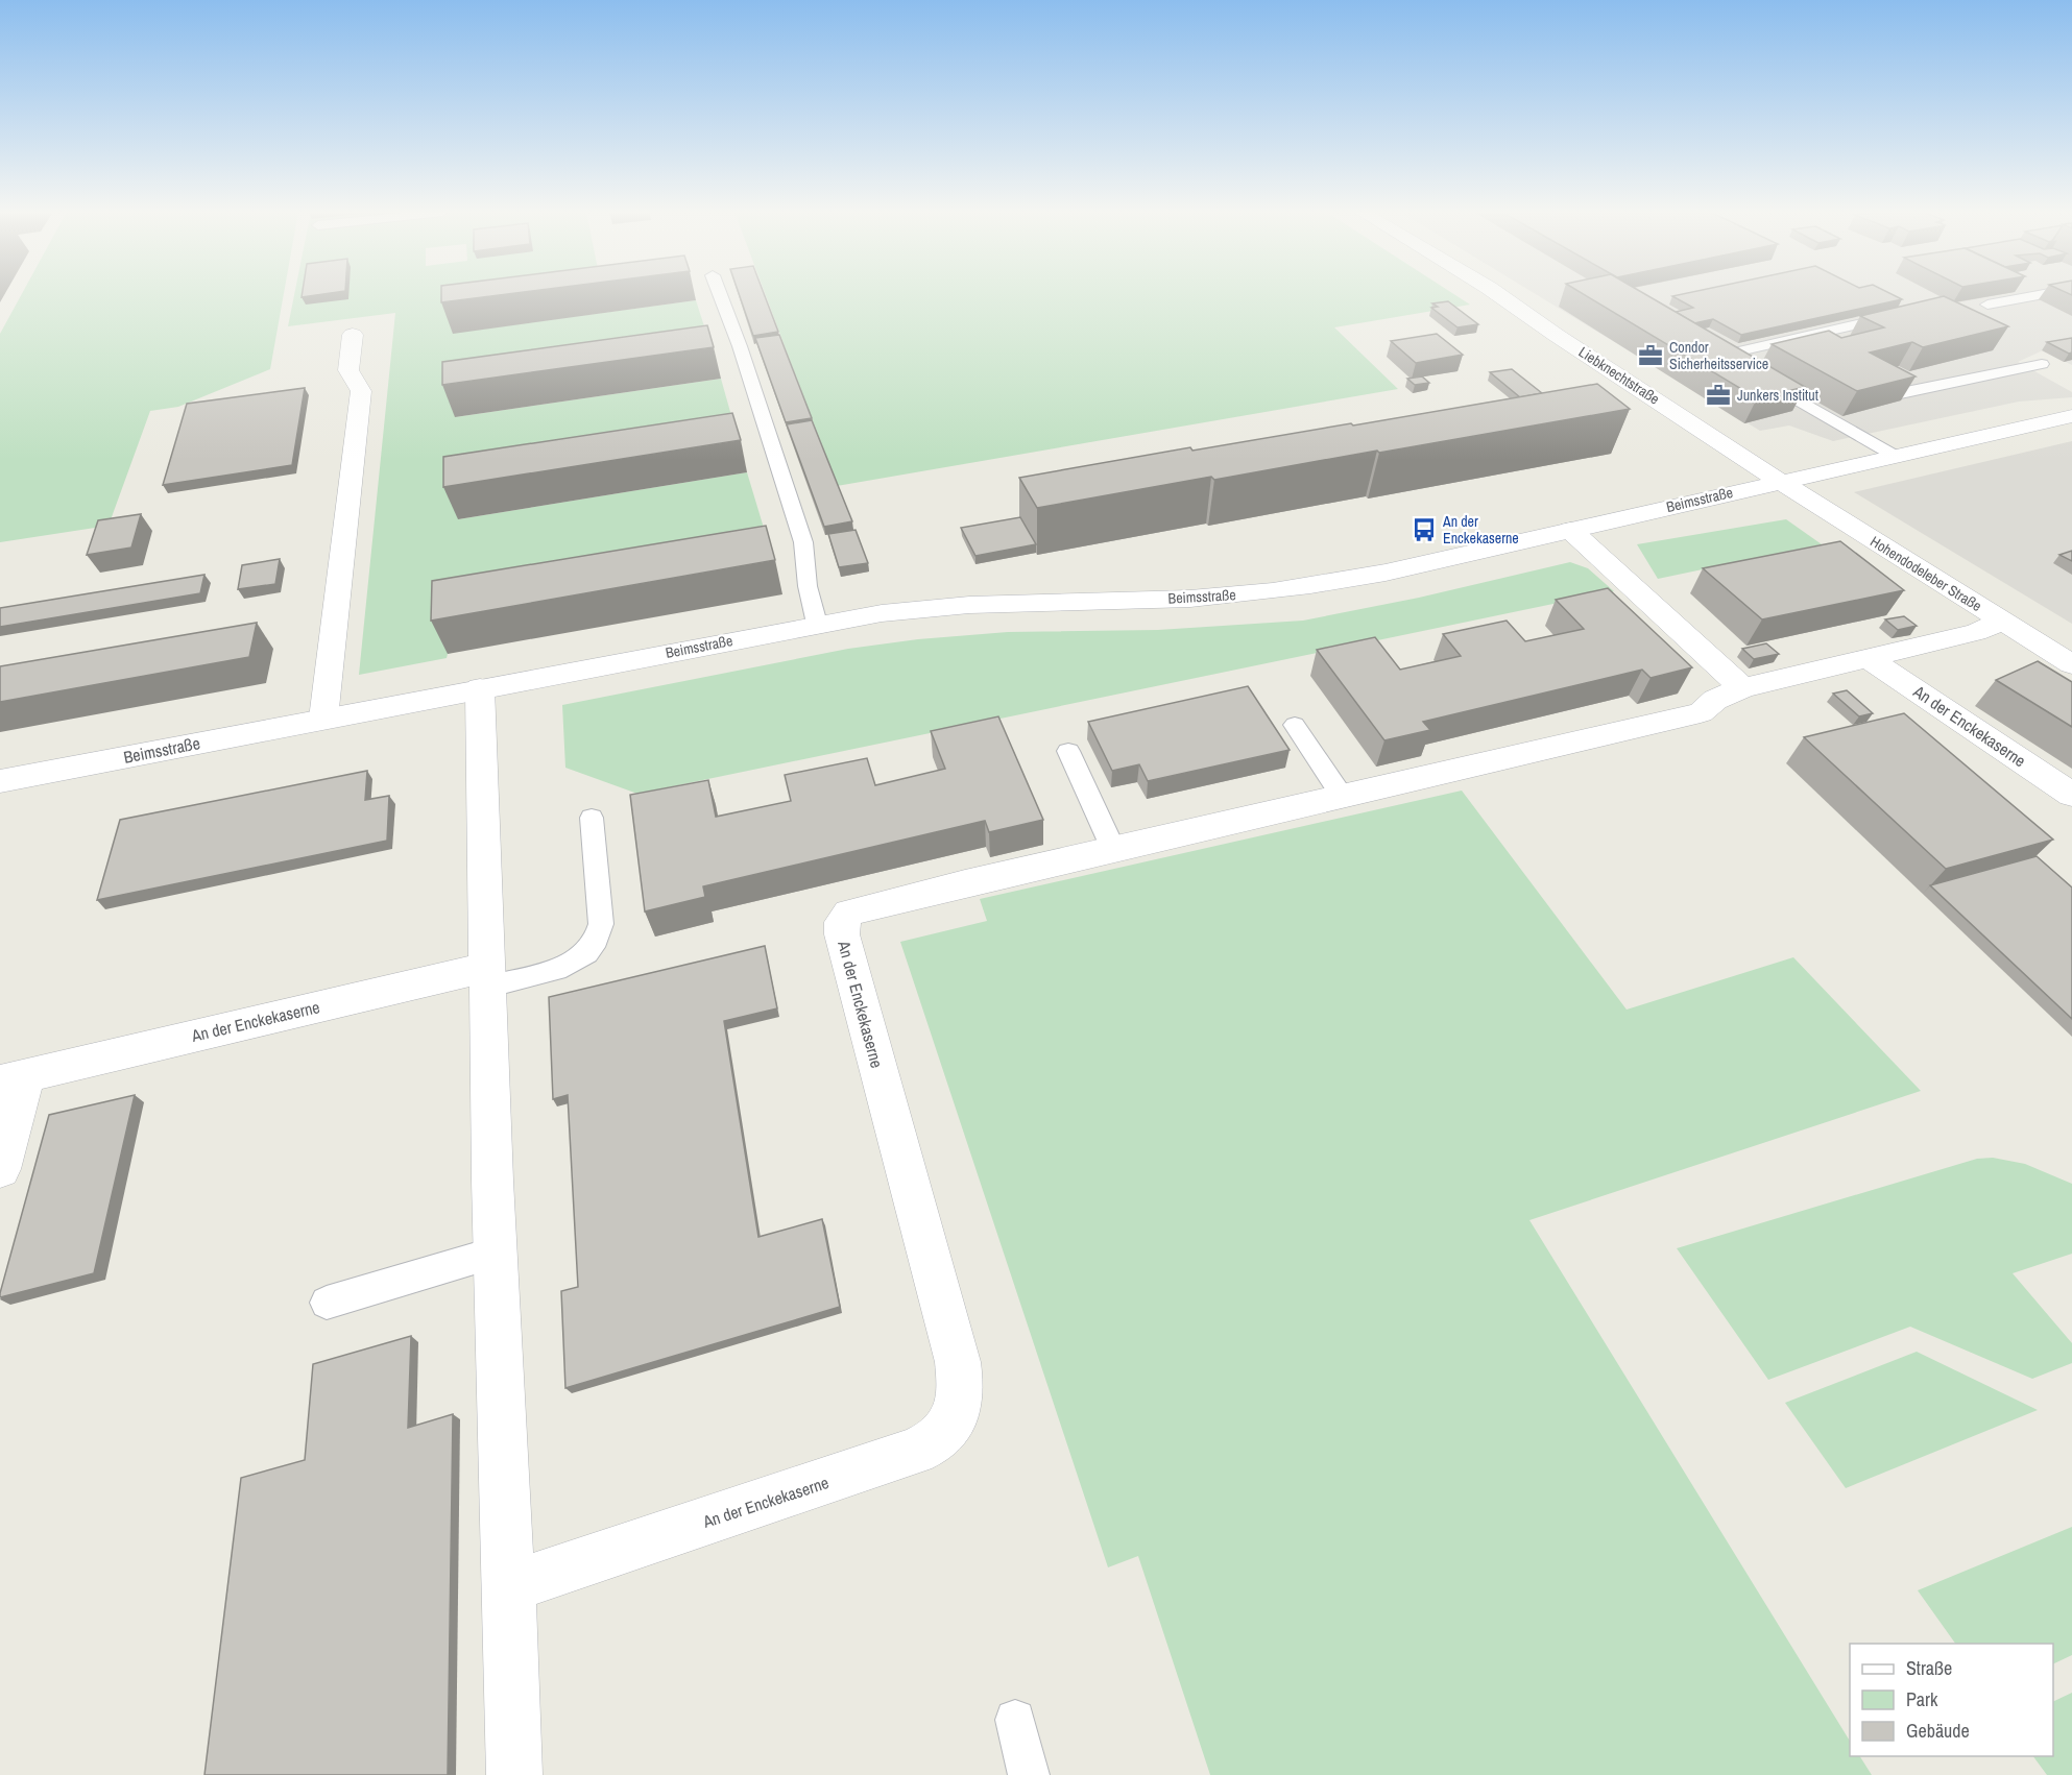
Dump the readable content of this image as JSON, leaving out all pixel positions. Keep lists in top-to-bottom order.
{
  "streets": {
    "street": [
      "Liebknechtstraße",
      "Beimsstraße",
      "Hohendodeleber Straße",
      "An der Enckekaserne"
    ]
  },
  "crossings": [
    ["Liebknechtstraße", "Beimsstraße"],
    ["Liebknechtstraße", "Hohendodeleber Straße"],
    ["Beimsstraße", "Hohendodeleber Straße"],
    ["Hohendodeleber Straße", "An der Enckekaserne"]
  ],
  "places": {
    "office": ["Condor Sicherheitsservice", "Junkers Institut"],
    "bus stop": ["An der Enckekaserne"]
  },
  "legend": ["Straße", "Park", "Gebäude"]
}
